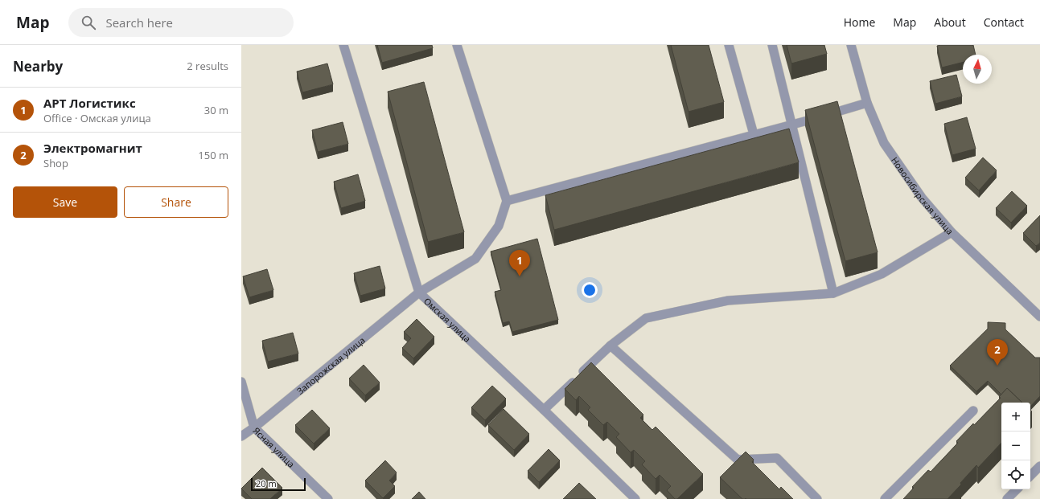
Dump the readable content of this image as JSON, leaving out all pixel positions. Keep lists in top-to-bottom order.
{
  "streets": {
    "street": [
      "Новосибирская улица",
      "Омская улица",
      "Запорожская улица",
      "Ясная улица"
    ]
  },
  "crossings": [
    ["Омская улица", "Запорожская улица"],
    ["Запорожская улица", "Ясная улица"]
  ],
  "scale_bar": "20 m",
  "north": "top",
  "page": {
    "header": "Map",
    "search": "Search here",
    "nav": [
      "Home",
      "Map",
      "About",
      "Contact"
    ],
    "heading": ["Nearby", "2 results"],
    "list": [
      {
        "mark": "1",
        "name": "АРТ Логистикс",
        "note": "Office · Омская улица",
        "value": "30 m"
      },
      {
        "mark": "2",
        "name": "Электромагнит",
        "note": "Shop",
        "value": "150 m"
      }
    ],
    "buttons": ["Save", "Share"],
    "pins": ["1", "2"],
    "map_buttons": ["+", "−"],
    "scale": "20 m"
  }
}
